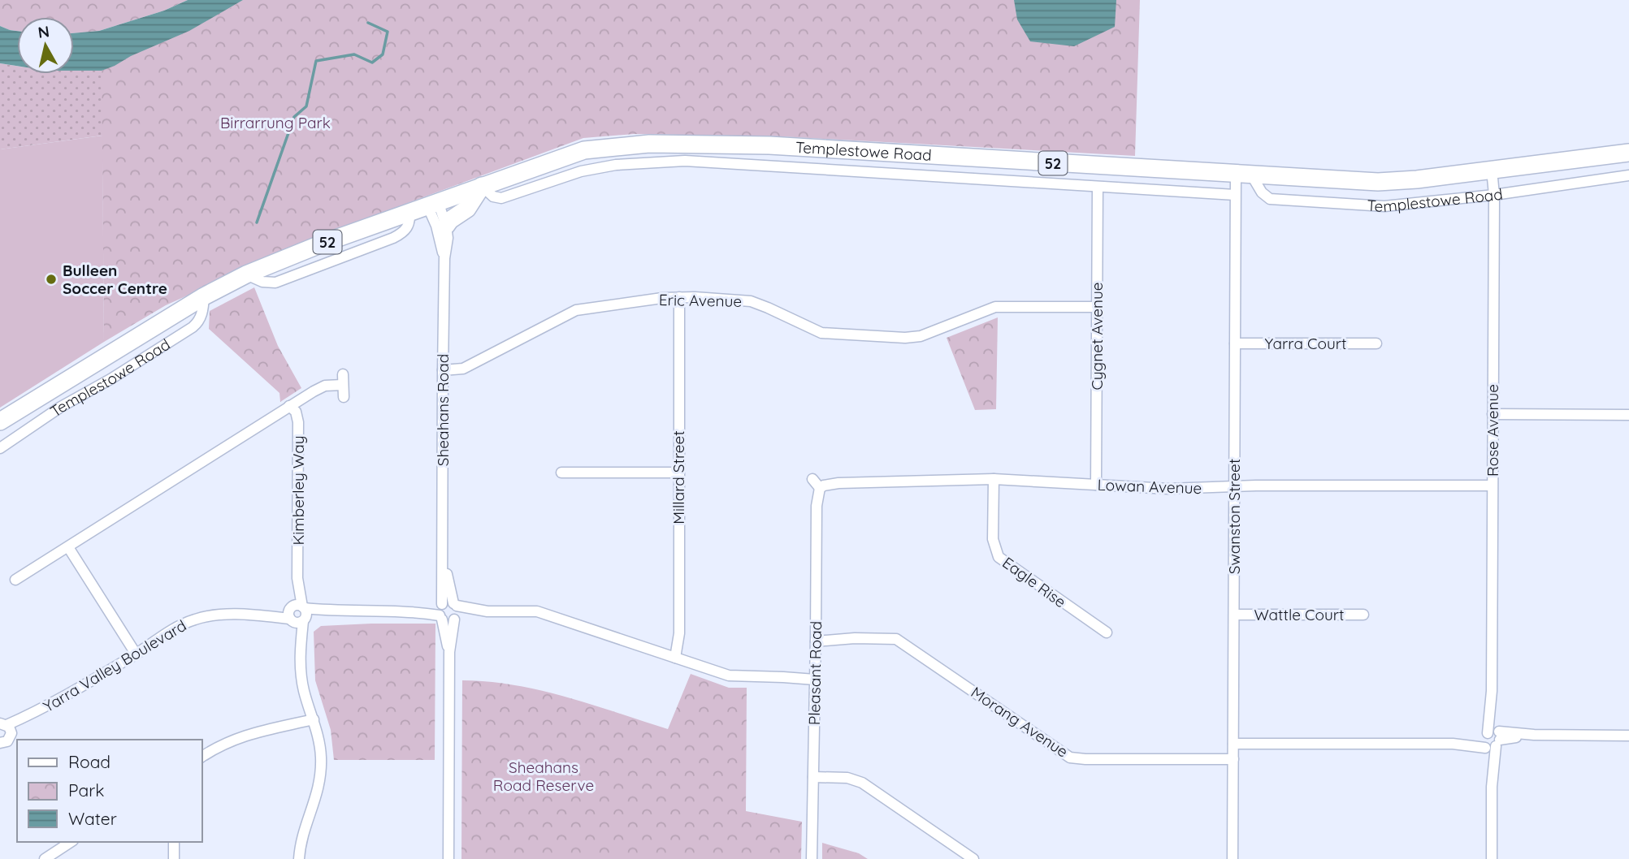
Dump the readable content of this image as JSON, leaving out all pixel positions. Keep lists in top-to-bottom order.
{
  "streets": {
    "main road": ["Templestowe Road", "52"],
    "street": [
      "Eric Avenue",
      "Cygnet Avenue",
      "Yarra Court",
      "Sheahans Road",
      "Rose Avenue",
      "Millard Street",
      "Lowan Avenue",
      "Kimberley Way",
      "Swanston Street",
      "Eagle Rise",
      "Wattle Court",
      "Yarra Valley Boulevard",
      "Pleasant Road",
      "Morang Avenue"
    ]
  },
  "crossings": [
    ["Templestowe Road", "Cygnet Avenue"],
    ["Templestowe Road", "Sheahans Road"],
    ["Templestowe Road", "Rose Avenue"],
    ["Templestowe Road", "Swanston Street"],
    ["Eric Avenue", "Cygnet Avenue"],
    ["Eric Avenue", "Sheahans Road"],
    ["Eric Avenue", "Millard Street"],
    ["Cygnet Avenue", "Lowan Avenue"],
    ["Yarra Court", "Swanston Street"],
    ["Rose Avenue", "Lowan Avenue"],
    ["Lowan Avenue", "Swanston Street"],
    ["Lowan Avenue", "Eagle Rise"],
    ["Lowan Avenue", "Pleasant Road"],
    ["Kimberley Way", "Yarra Valley Boulevard"],
    ["Swanston Street", "Wattle Court"],
    ["Swanston Street", "Morang Avenue"],
    ["Pleasant Road", "Morang Avenue"]
  ],
  "parks": ["Birrarrung Park", "Sheahans Road Reserve"],
  "places": ["Bulleen Soccer Centre"],
  "legend": ["Road", "Park", "Water"],
  "north": "top"
}
